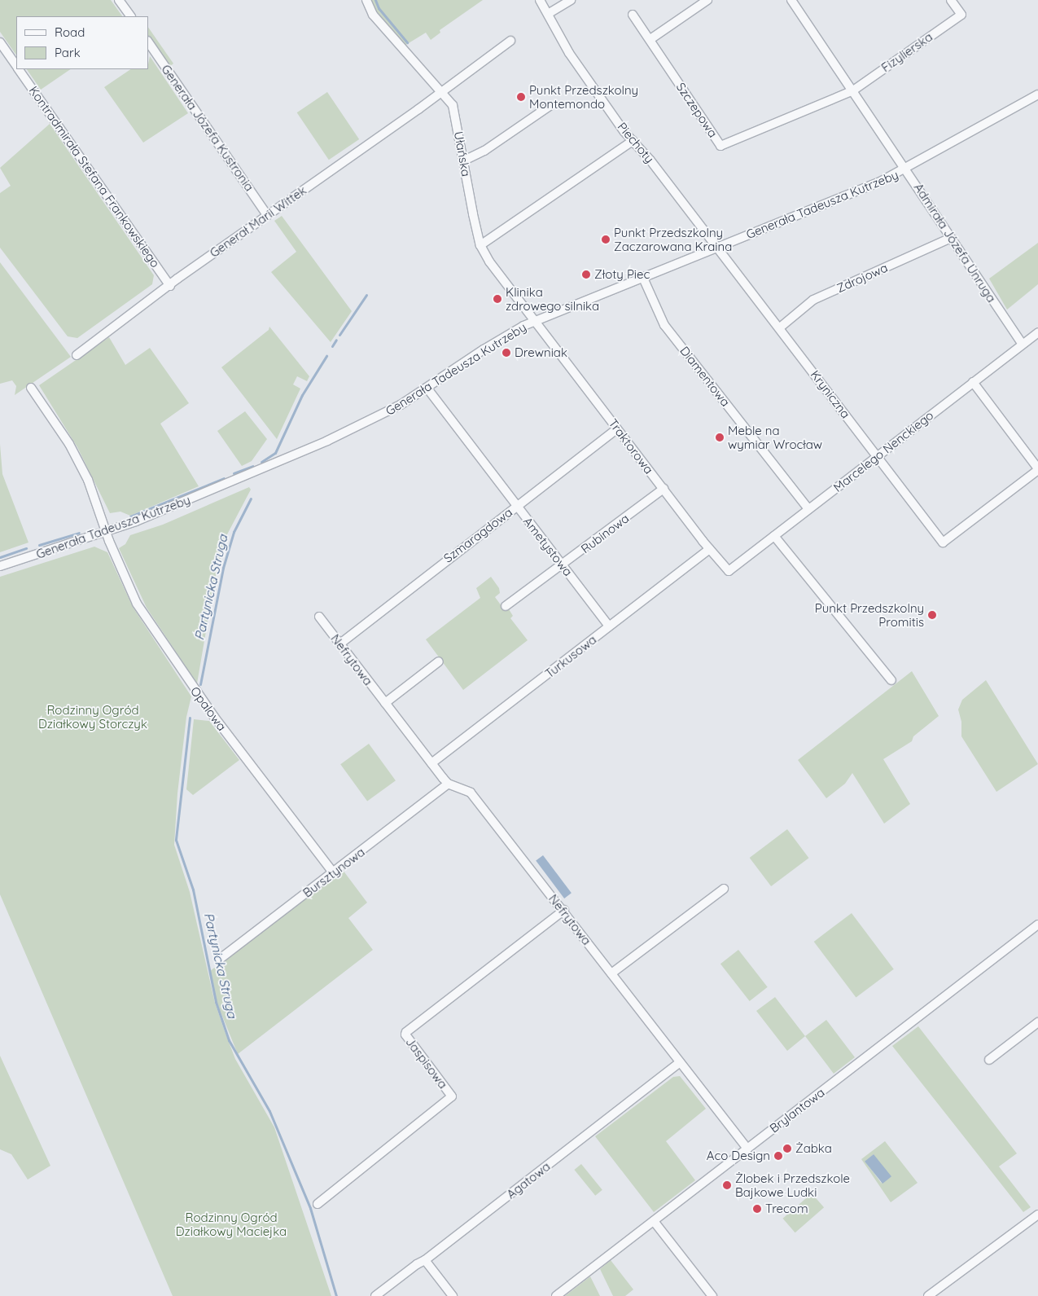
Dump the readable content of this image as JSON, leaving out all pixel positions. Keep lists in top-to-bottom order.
{
  "streets": {
    "street": [
      "Fizylierska",
      "Szczepowa",
      "Generała Józefa Kustronia",
      "Piechoty",
      "Ułańska",
      "Kontradmirała Stefana Frankowskiego",
      "Generała Tadeusza Kutrzeby",
      "Generał Marii Wittek",
      "Admirała Józefa Unruga",
      "Zdrojowa",
      "Diamentowa",
      "Kryniczna",
      "Traktorowa",
      "Marcelego Nenckiego",
      "Rubinowa",
      "Szmaragdowa",
      "Ametystowa",
      "Turkusowa",
      "Nefrytowa",
      "Opalowa",
      "Bursztynowa",
      "Jaspisowa",
      "Brylantowa",
      "Agatowa"
    ]
  },
  "crossings": [
    ["Fizylierska", "Szczepowa"],
    ["Fizylierska", "Admirała Józefa Unruga"],
    ["Szczepowa", "Admirała Józefa Unruga"],
    ["Generała Józefa Kustronia", "Generał Marii Wittek"],
    ["Piechoty", "Generała Tadeusza Kutrzeby"],
    ["Piechoty", "Kryniczna"],
    ["Ułańska", "Generała Tadeusza Kutrzeby"],
    ["Ułańska", "Generał Marii Wittek"],
    ["Ułańska", "Traktorowa"],
    ["Kontradmirała Stefana Frankowskiego", "Generał Marii Wittek"],
    ["Generała Tadeusza Kutrzeby", "Admirała Józefa Unruga"],
    ["Generała Tadeusza Kutrzeby", "Diamentowa"],
    ["Generała Tadeusza Kutrzeby", "Kryniczna"],
    ["Generała Tadeusza Kutrzeby", "Traktorowa"],
    ["Generała Tadeusza Kutrzeby", "Ametystowa"],
    ["Generała Tadeusza Kutrzeby", "Opalowa"],
    ["Admirała Józefa Unruga", "Zdrojowa"],
    ["Admirała Józefa Unruga", "Marcelego Nenckiego"],
    ["Zdrojowa", "Kryniczna"],
    ["Diamentowa", "Marcelego Nenckiego"],
    ["Kryniczna", "Marcelego Nenckiego"],
    ["Traktorowa", "Marcelego Nenckiego"],
    ["Traktorowa", "Rubinowa"],
    ["Traktorowa", "Szmaragdowa"],
    ["Traktorowa", "Turkusowa"],
    ["Rubinowa", "Ametystowa"],
    ["Szmaragdowa", "Ametystowa"],
    ["Szmaragdowa", "Nefrytowa"],
    ["Ametystowa", "Turkusowa"],
    ["Turkusowa", "Nefrytowa"],
    ["Nefrytowa", "Bursztynowa"],
    ["Nefrytowa", "Jaspisowa"],
    ["Nefrytowa", "Brylantowa"],
    ["Nefrytowa", "Agatowa"],
    ["Opalowa", "Bursztynowa"]
  ],
  "water": ["Partynicka Struga"],
  "parks": ["Rodzinny Ogród Działkowy Storczyk", "Rodzinny Ogród Działkowy Maciejka"],
  "places": [
    "Punkt Przedszkolny Montemondo",
    "Punkt Przedszkolny Zaczarowana Kraina",
    "Złoty Piec",
    "Klinika zdrowego silnika",
    "Drewniak",
    "Meble na wymiar Wrocław",
    "Punkt Przedszkolny Promitis",
    "Żabka",
    "Aco Design",
    "Żlobek i Przedszkole Bajkowe Ludki",
    "Trecom"
  ],
  "legend": ["Road", "Park"]
}
